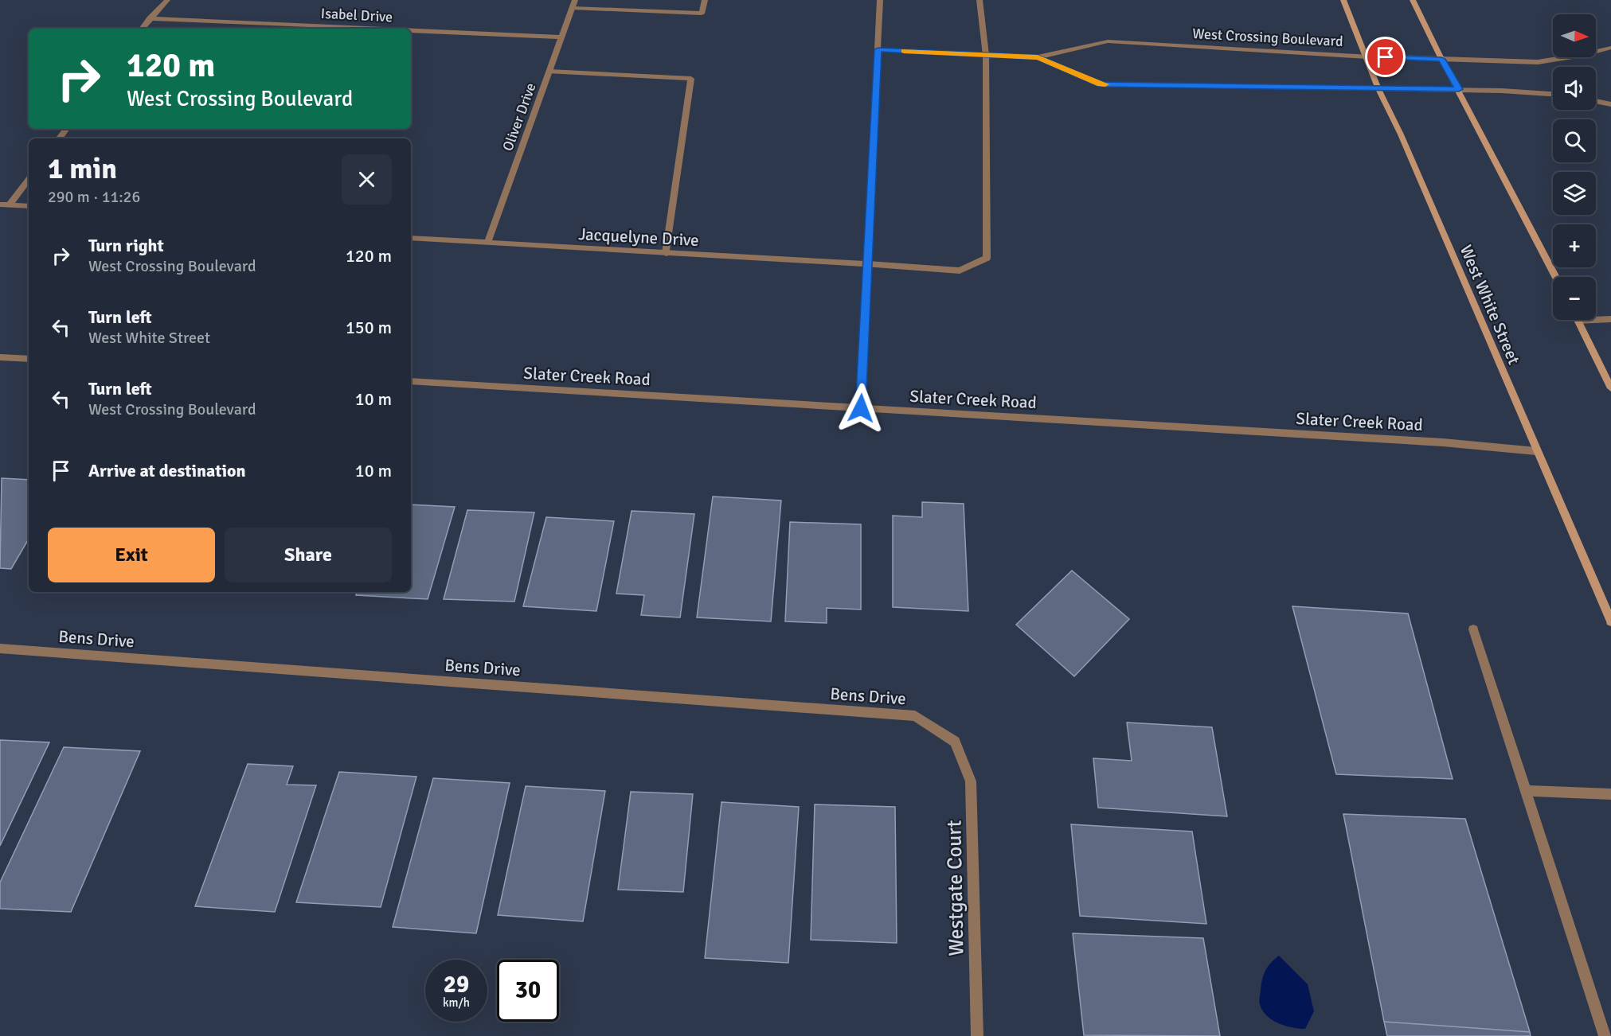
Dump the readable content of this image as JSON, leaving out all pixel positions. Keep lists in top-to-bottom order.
{
  "streets": {
    "main road": ["West White Street"],
    "street": [
      "Isabel Drive",
      "West Crossing Boulevard",
      "Oliver Drive",
      "Jacquelyne Drive",
      "Slater Creek Road",
      "Bens Drive",
      "Westgate Court"
    ]
  },
  "crossings": [
    ["Isabel Drive", "Oliver Drive"],
    ["West Crossing Boulevard", "Jacquelyne Drive"],
    ["West Crossing Boulevard", "West White Street"],
    ["Oliver Drive", "Jacquelyne Drive"],
    ["West White Street", "Slater Creek Road"],
    ["Bens Drive", "Westgate Court"]
  ],
  "north": "right",
  "page": {
    "map_buttons": ["+", "−"],
    "turn": ["120 m", "West Crossing Boulevard"],
    "heading": ["1 min", "290 m · 11:26"],
    "list": [
      {
        "name": "Turn right",
        "note": "West Crossing Boulevard",
        "value": "120 m"
      },
      {
        "name": "Turn left",
        "note": "West White Street",
        "value": "150 m"
      },
      {
        "name": "Turn left",
        "note": "West Crossing Boulevard",
        "value": "10 m"
      },
      {
        "name": "Arrive at destination",
        "value": "10 m"
      }
    ],
    "buttons": ["Exit", "Share"],
    "speed": "29 km/h",
    "limit": "30"
  }
}
